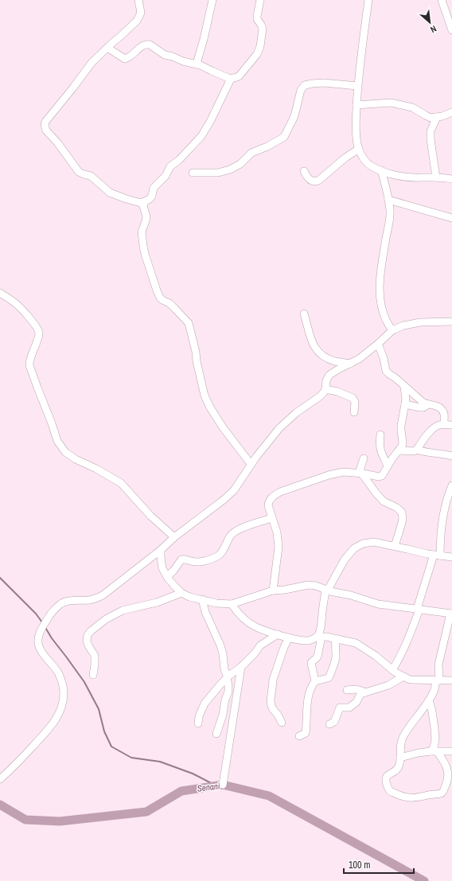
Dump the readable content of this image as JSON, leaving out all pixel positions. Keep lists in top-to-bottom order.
{
  "water": ["Senani"],
  "scale_bar": "100 m",
  "north": "bottom right"
}
